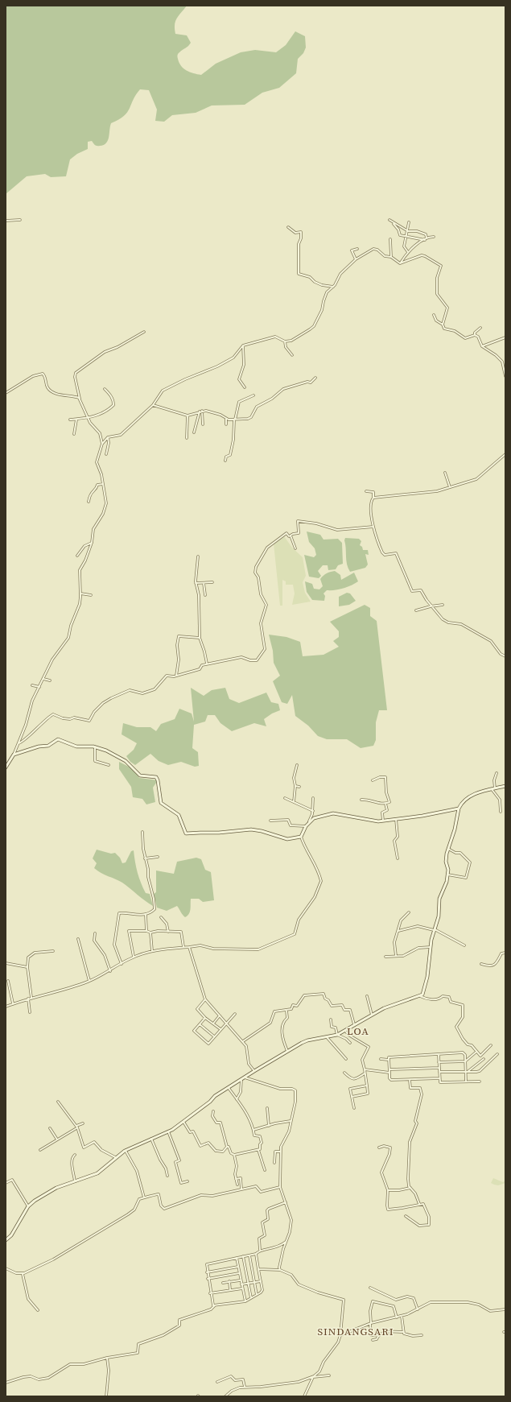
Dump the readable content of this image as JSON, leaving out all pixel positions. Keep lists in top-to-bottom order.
{
  "districts": ["LOA", "SINDANGSARI"]
}
